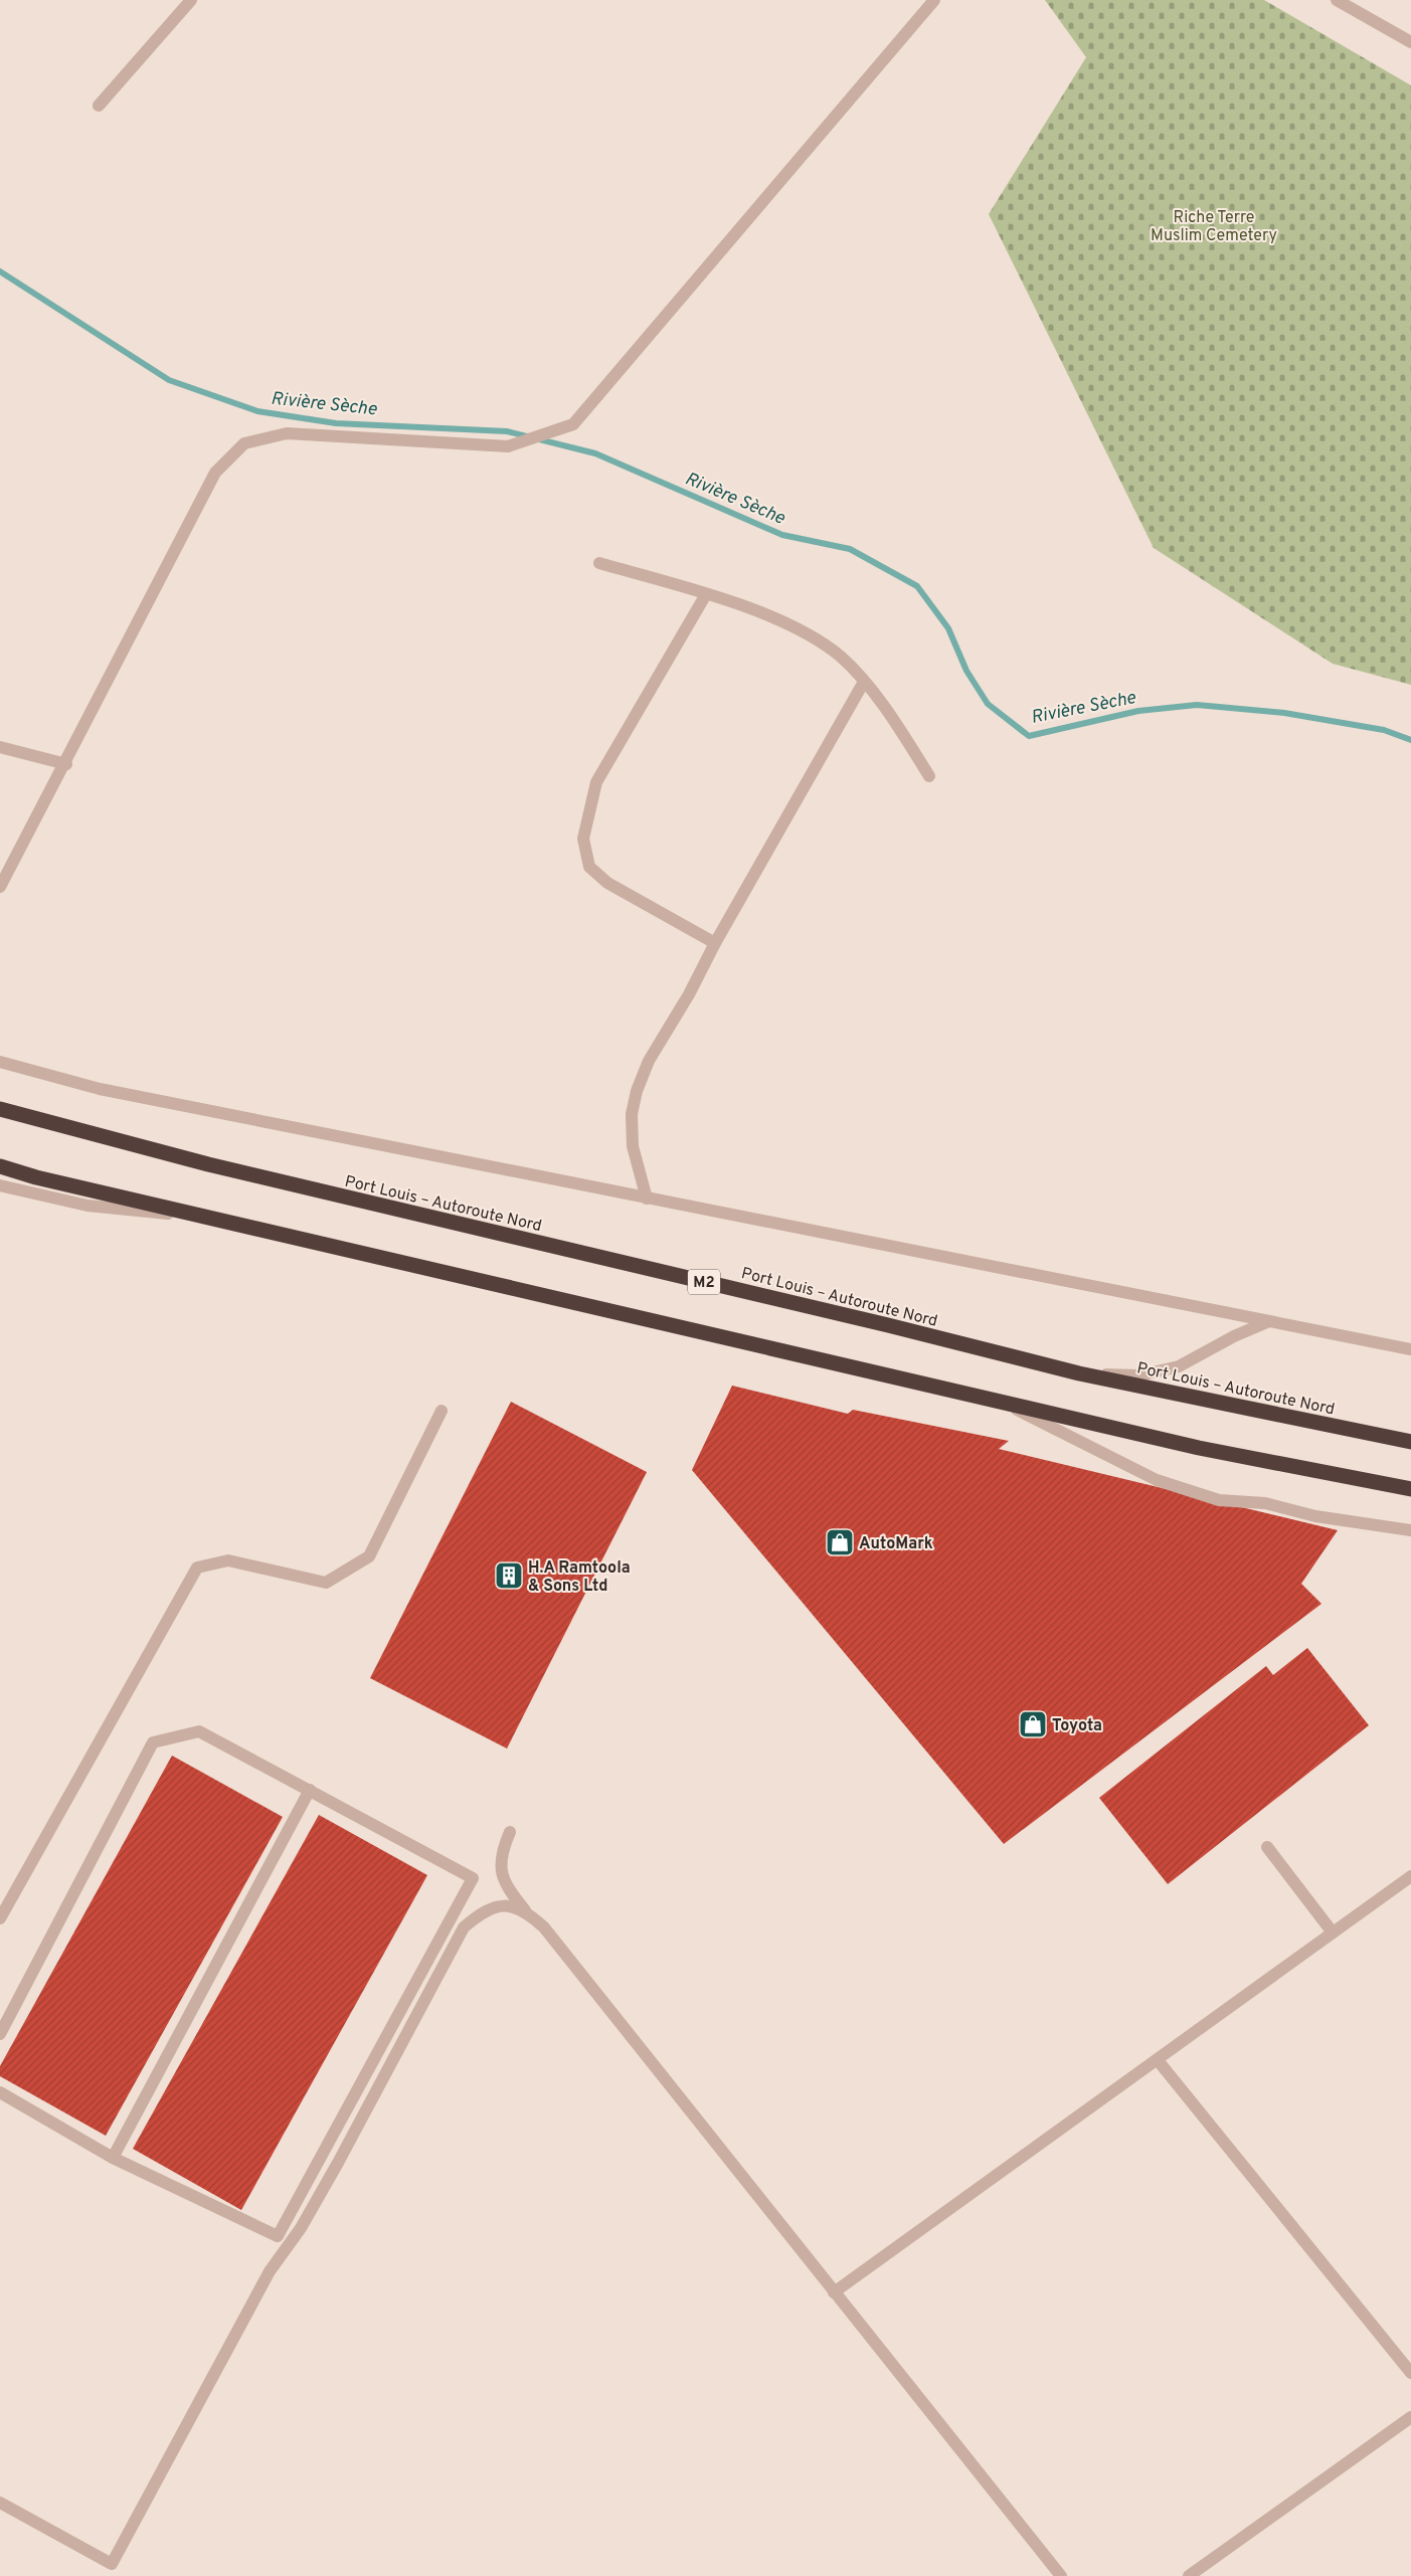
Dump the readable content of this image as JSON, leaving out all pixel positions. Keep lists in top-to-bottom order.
{
  "streets": {
    "highway": ["Port Louis – Autoroute Nord", "M2"]
  },
  "water": ["Rivière Sèche"],
  "parks": ["Riche Terre Muslim Cemetery"],
  "places": {
    "shop": ["AutoMark", "Toyota"],
    "building": ["H.A Ramtoola & Sons Ltd"]
  }
}
